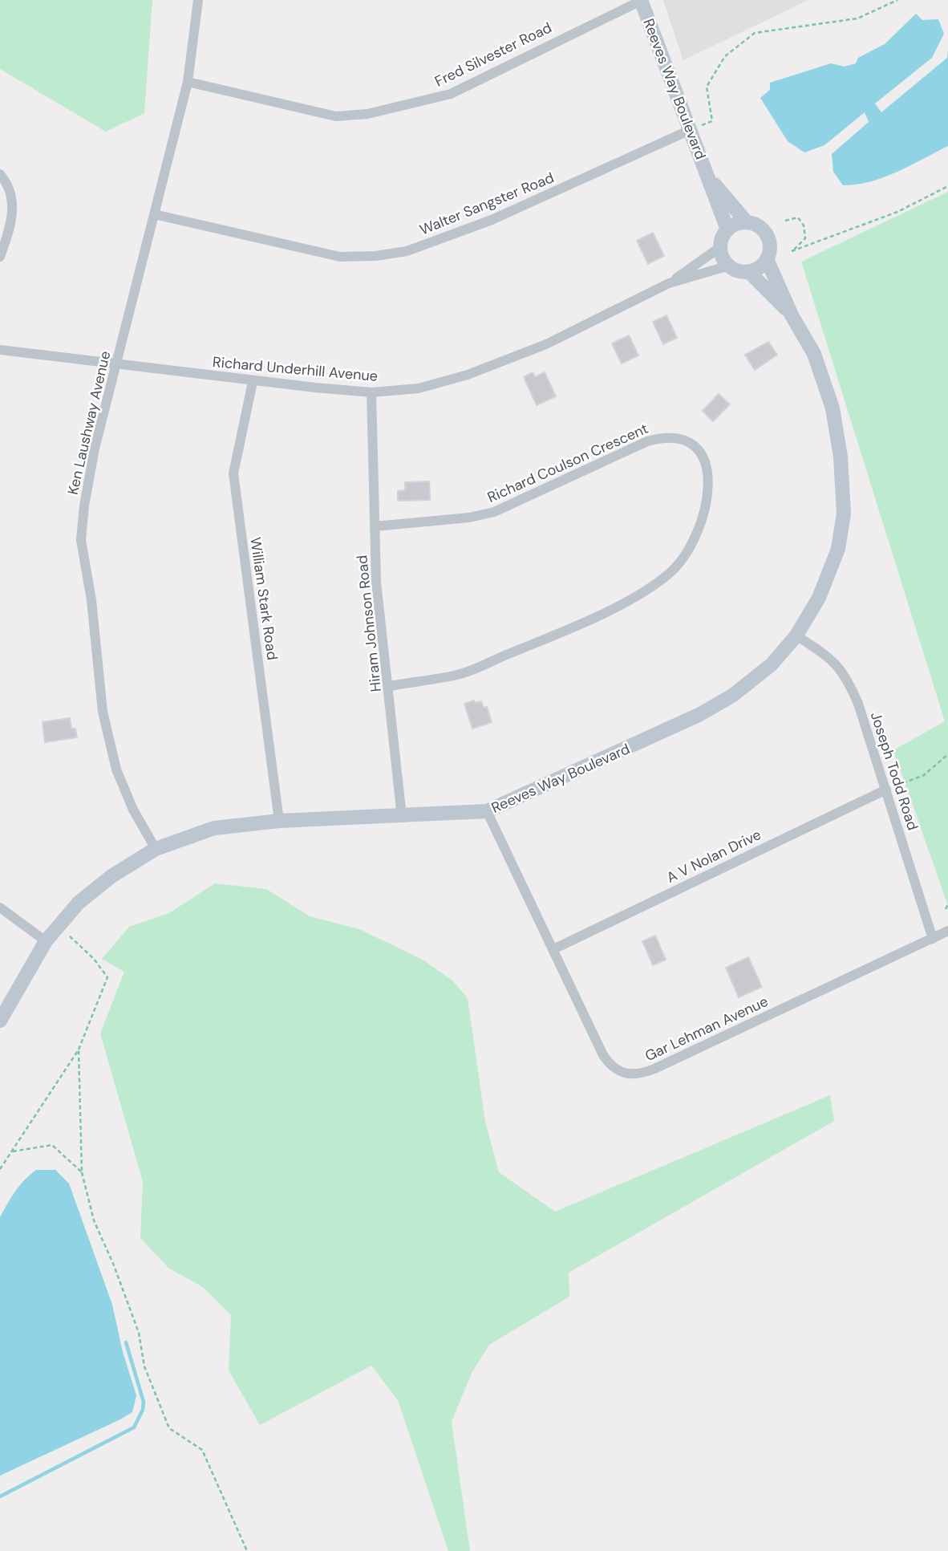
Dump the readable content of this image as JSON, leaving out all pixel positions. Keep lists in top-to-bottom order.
{
  "streets": {
    "street": [
      "Fred Silvester Road",
      "Reeves Way Boulevard",
      "Walter Sangster Road",
      "Richard Underhill Avenue",
      "Ken Laushway Avenue",
      "Richard Coulson Crescent",
      "William Stark Road",
      "Hiram Johnson Road",
      "Joseph Todd Road",
      "A V Nolan Drive",
      "Gar Lehman Avenue"
    ]
  },
  "crossings": [
    ["Fred Silvester Road", "Reeves Way Boulevard"],
    ["Fred Silvester Road", "Ken Laushway Avenue"],
    ["Reeves Way Boulevard", "Walter Sangster Road"],
    ["Reeves Way Boulevard", "Richard Underhill Avenue"],
    ["Reeves Way Boulevard", "Ken Laushway Avenue"],
    ["Reeves Way Boulevard", "William Stark Road"],
    ["Reeves Way Boulevard", "Hiram Johnson Road"],
    ["Reeves Way Boulevard", "Joseph Todd Road"],
    ["Reeves Way Boulevard", "Gar Lehman Avenue"],
    ["Walter Sangster Road", "Ken Laushway Avenue"],
    ["Richard Underhill Avenue", "Ken Laushway Avenue"],
    ["Richard Underhill Avenue", "William Stark Road"],
    ["Richard Underhill Avenue", "Hiram Johnson Road"],
    ["Richard Coulson Crescent", "Hiram Johnson Road"],
    ["Joseph Todd Road", "A V Nolan Drive"],
    ["Joseph Todd Road", "Gar Lehman Avenue"],
    ["A V Nolan Drive", "Gar Lehman Avenue"]
  ]
}
